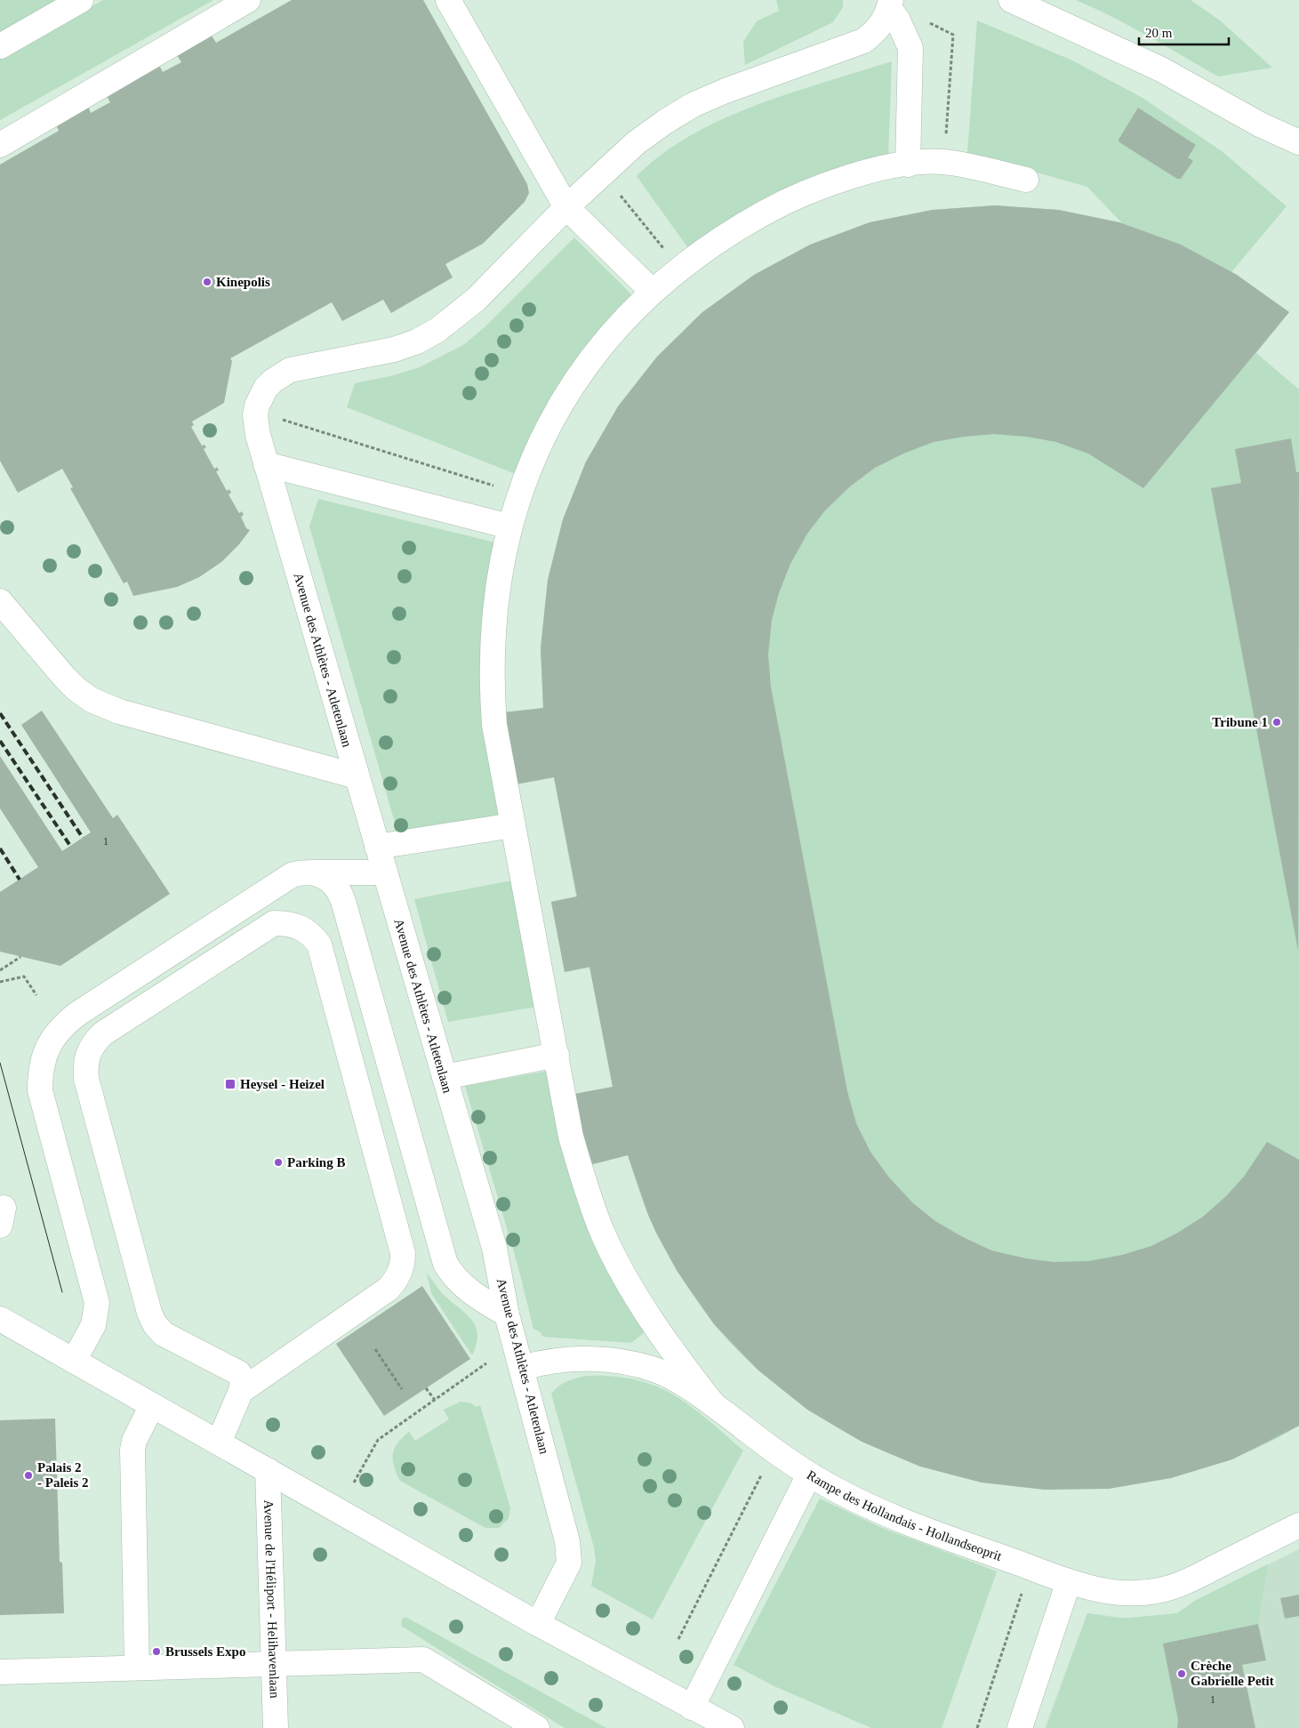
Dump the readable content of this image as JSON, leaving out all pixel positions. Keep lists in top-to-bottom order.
{
  "streets": {
    "street": ["Avenue des Athlètes - Atletenlaan", "Rampe des Hollandais - Hollandseoprit", "Avenue de l'Héliport - Helihavenlaan"]
  },
  "crossings": [
    ["Avenue des Athlètes - Atletenlaan", "Rampe des Hollandais - Hollandseoprit"]
  ],
  "places": {
    "other": [
      "Kinepolis",
      "Tribune 1",
      "Parking B",
      "Palais 2 - Paleis 2",
      "Brussels Expo",
      "Crèche Gabrielle Petit"
    ],
    "transit": ["Heysel - Heizel"]
  },
  "house_numbers": ["1", "1"],
  "scale_bar": "20 m"
}
